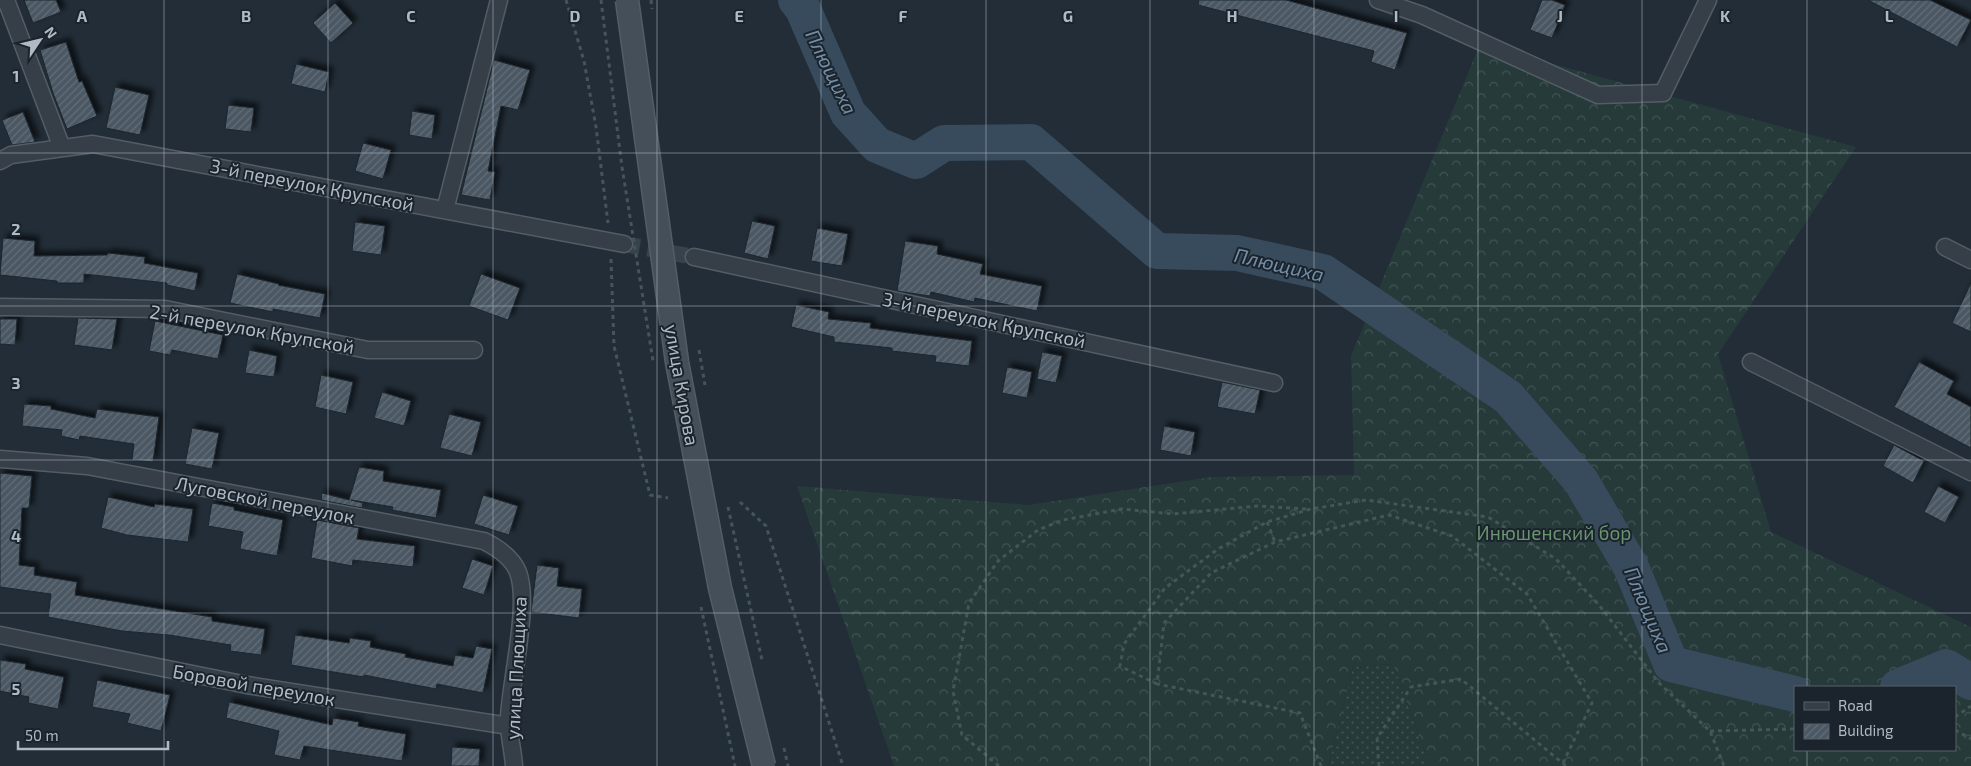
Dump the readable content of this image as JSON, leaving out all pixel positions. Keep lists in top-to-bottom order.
{
  "streets": {
    "main road": ["улица Кирова"],
    "street": [
      "3-й переулок Крупской",
      "2-й переулок Крупской",
      "Луговской переулок",
      "улица Плющиха",
      "Боровой переулок"
    ]
  },
  "crossings": [
    ["Луговской переулок", "улица Плющиха"],
    ["улица Плющиха", "Боровой переулок"]
  ],
  "water": ["Плющиха"],
  "parks": ["Инюшенский бор"],
  "legend": ["Road", "Building"],
  "scale_bar": "50 m",
  "north": "top right",
  "grid": {
    "columns": [
      "A",
      "B",
      "C",
      "D",
      "E",
      "F",
      "G",
      "H",
      "I",
      "J",
      "K",
      "L"
    ],
    "rows": [
      "1",
      "2",
      "3",
      "4",
      "5"
    ]
  }
}
